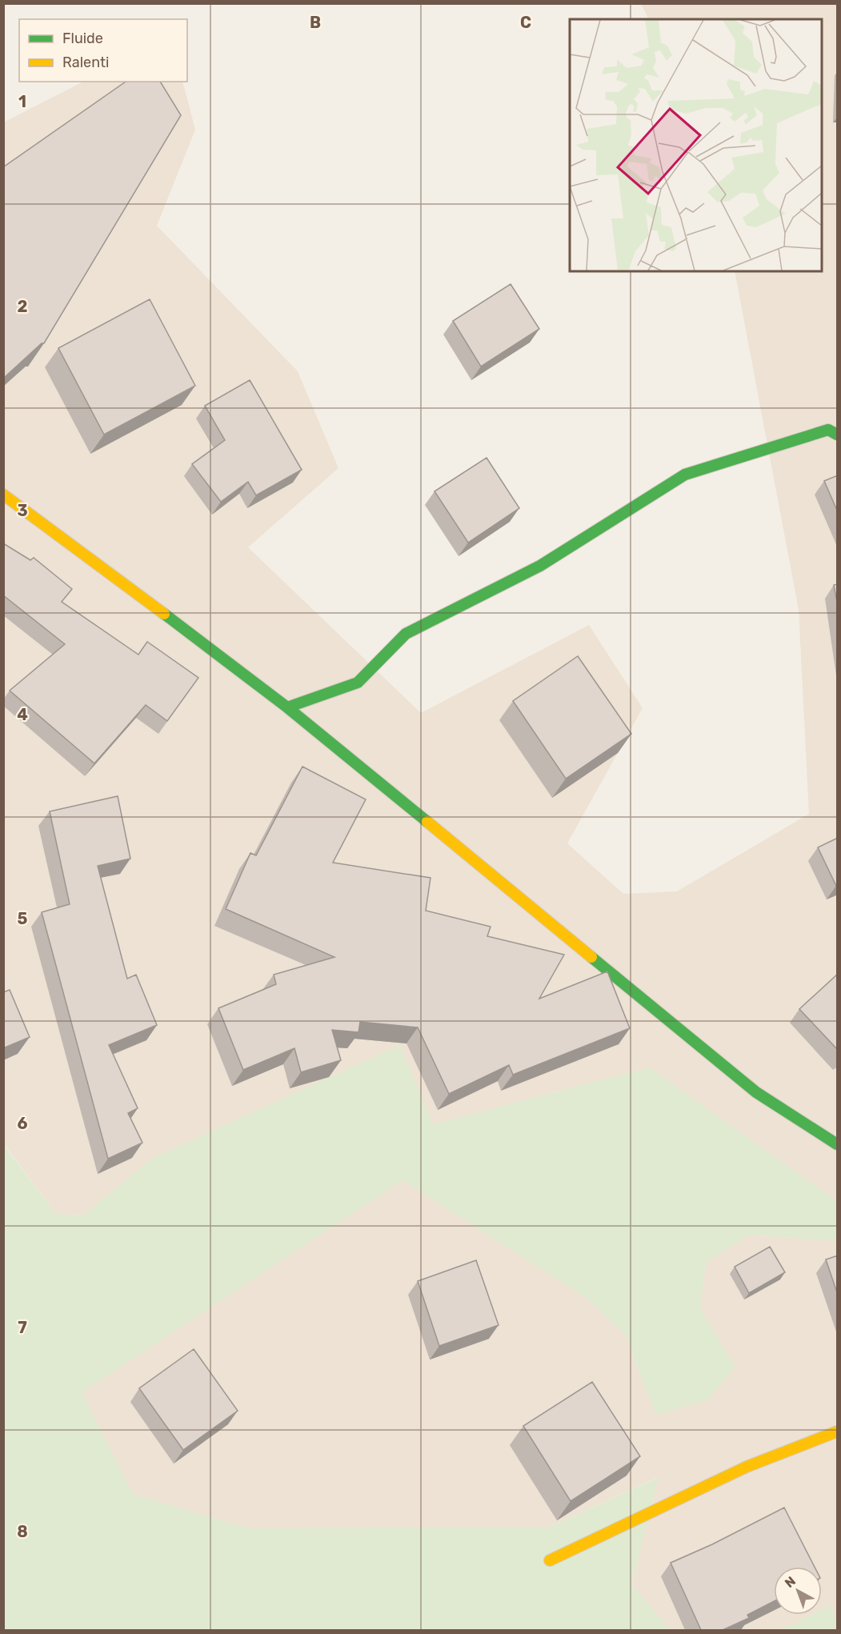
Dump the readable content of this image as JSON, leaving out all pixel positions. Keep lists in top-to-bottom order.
{
  "legend": ["Fluide", "Ralenti"],
  "north": "top left",
  "grid": {
    "columns": ["B", "C"],
    "rows": [
      "1",
      "2",
      "3",
      "4",
      "5",
      "6",
      "7",
      "8"
    ]
  }
}
